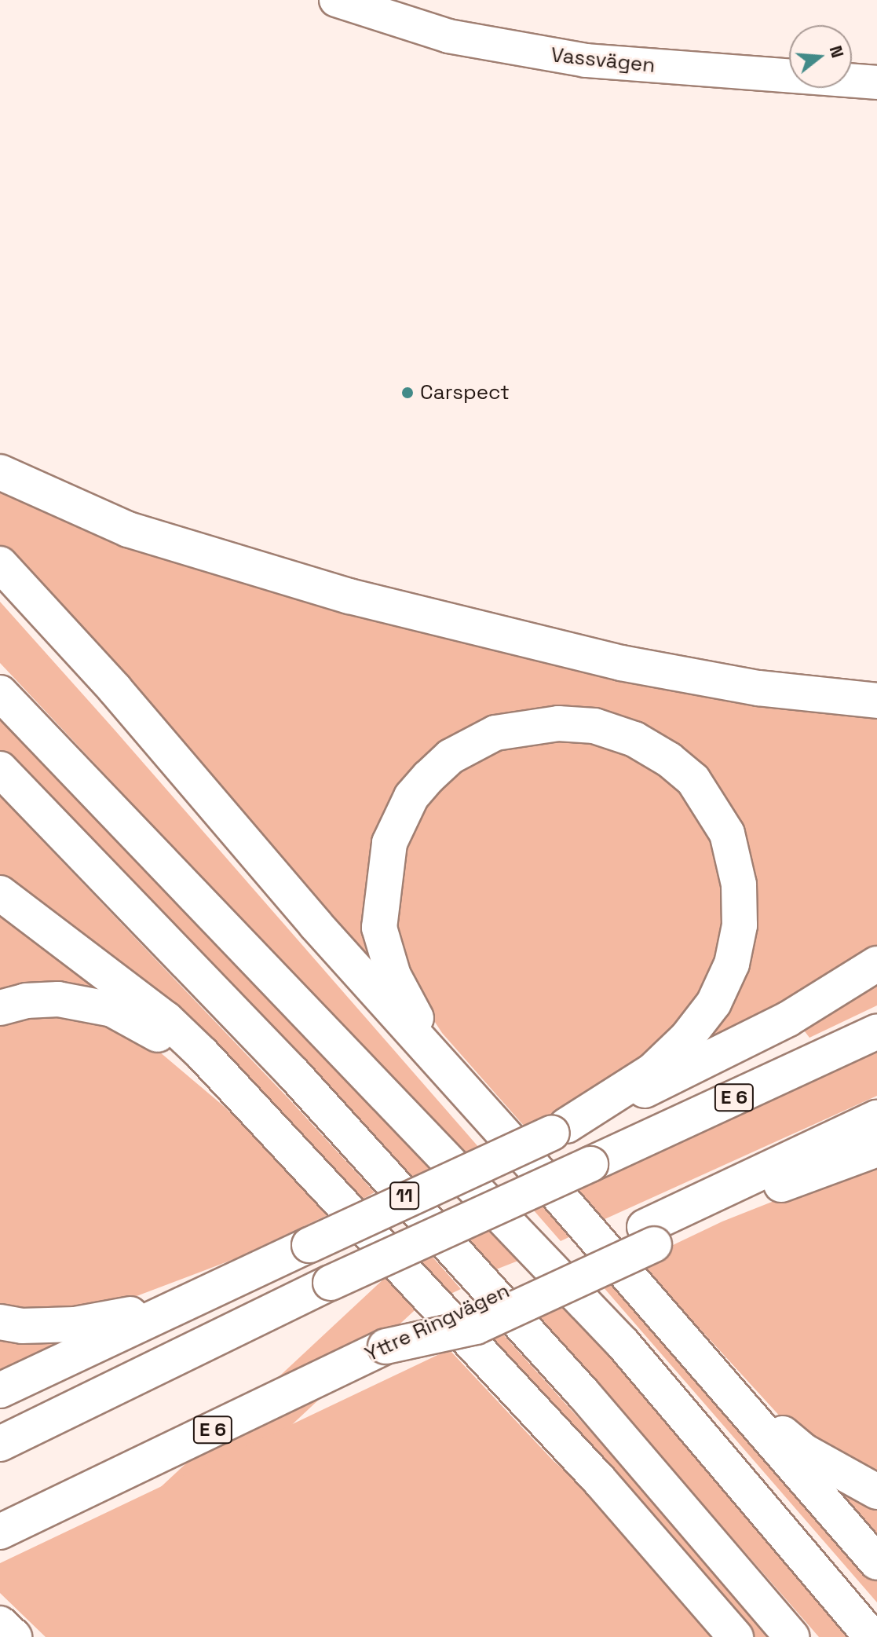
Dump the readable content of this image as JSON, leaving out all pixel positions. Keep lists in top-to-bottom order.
{
  "streets": {
    "highway": ["E 6", "11", "Yttre Ringvägen"],
    "street": ["Vassvägen"]
  },
  "places": ["Carspect"],
  "north": "right"
}
